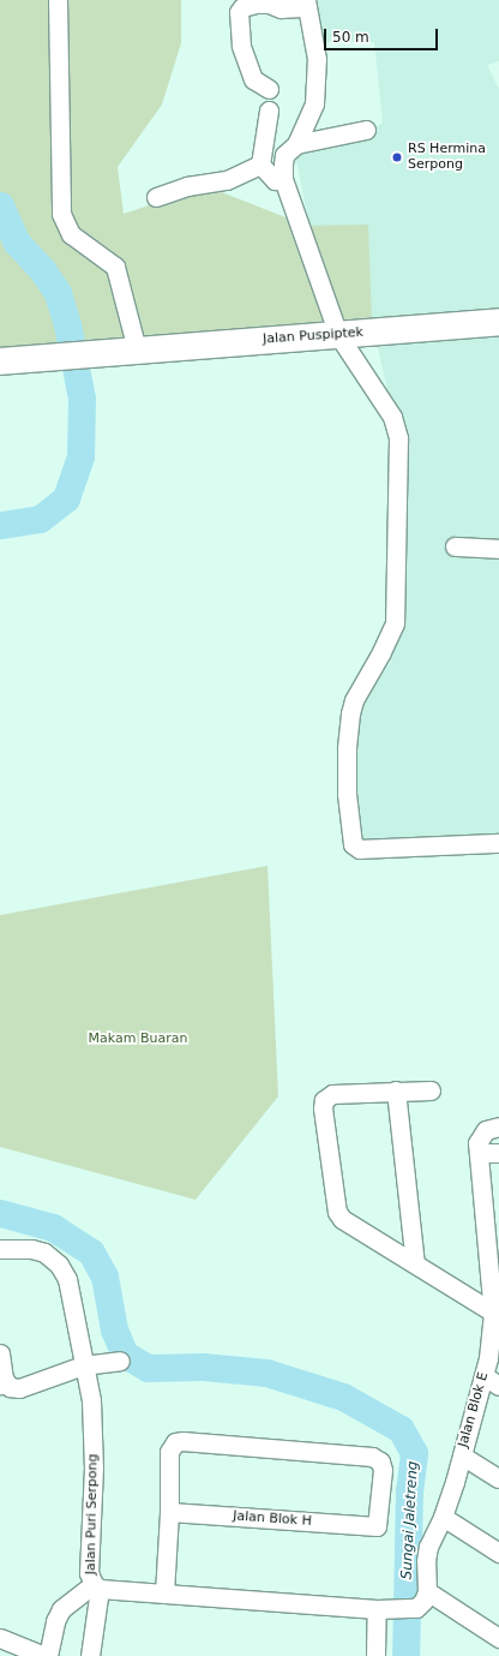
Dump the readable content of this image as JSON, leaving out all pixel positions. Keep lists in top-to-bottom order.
{
  "streets": {
    "main road": ["Jalan Puspiptek"],
    "street": ["Jalan Blok E", "Jalan Puri Serpong", "Jalan Blok H"]
  },
  "water": ["Sungai Jaletreng"],
  "parks": ["Makam Buaran"],
  "places": ["RS Hermina Serpong"],
  "scale_bar": "50 m"
}
